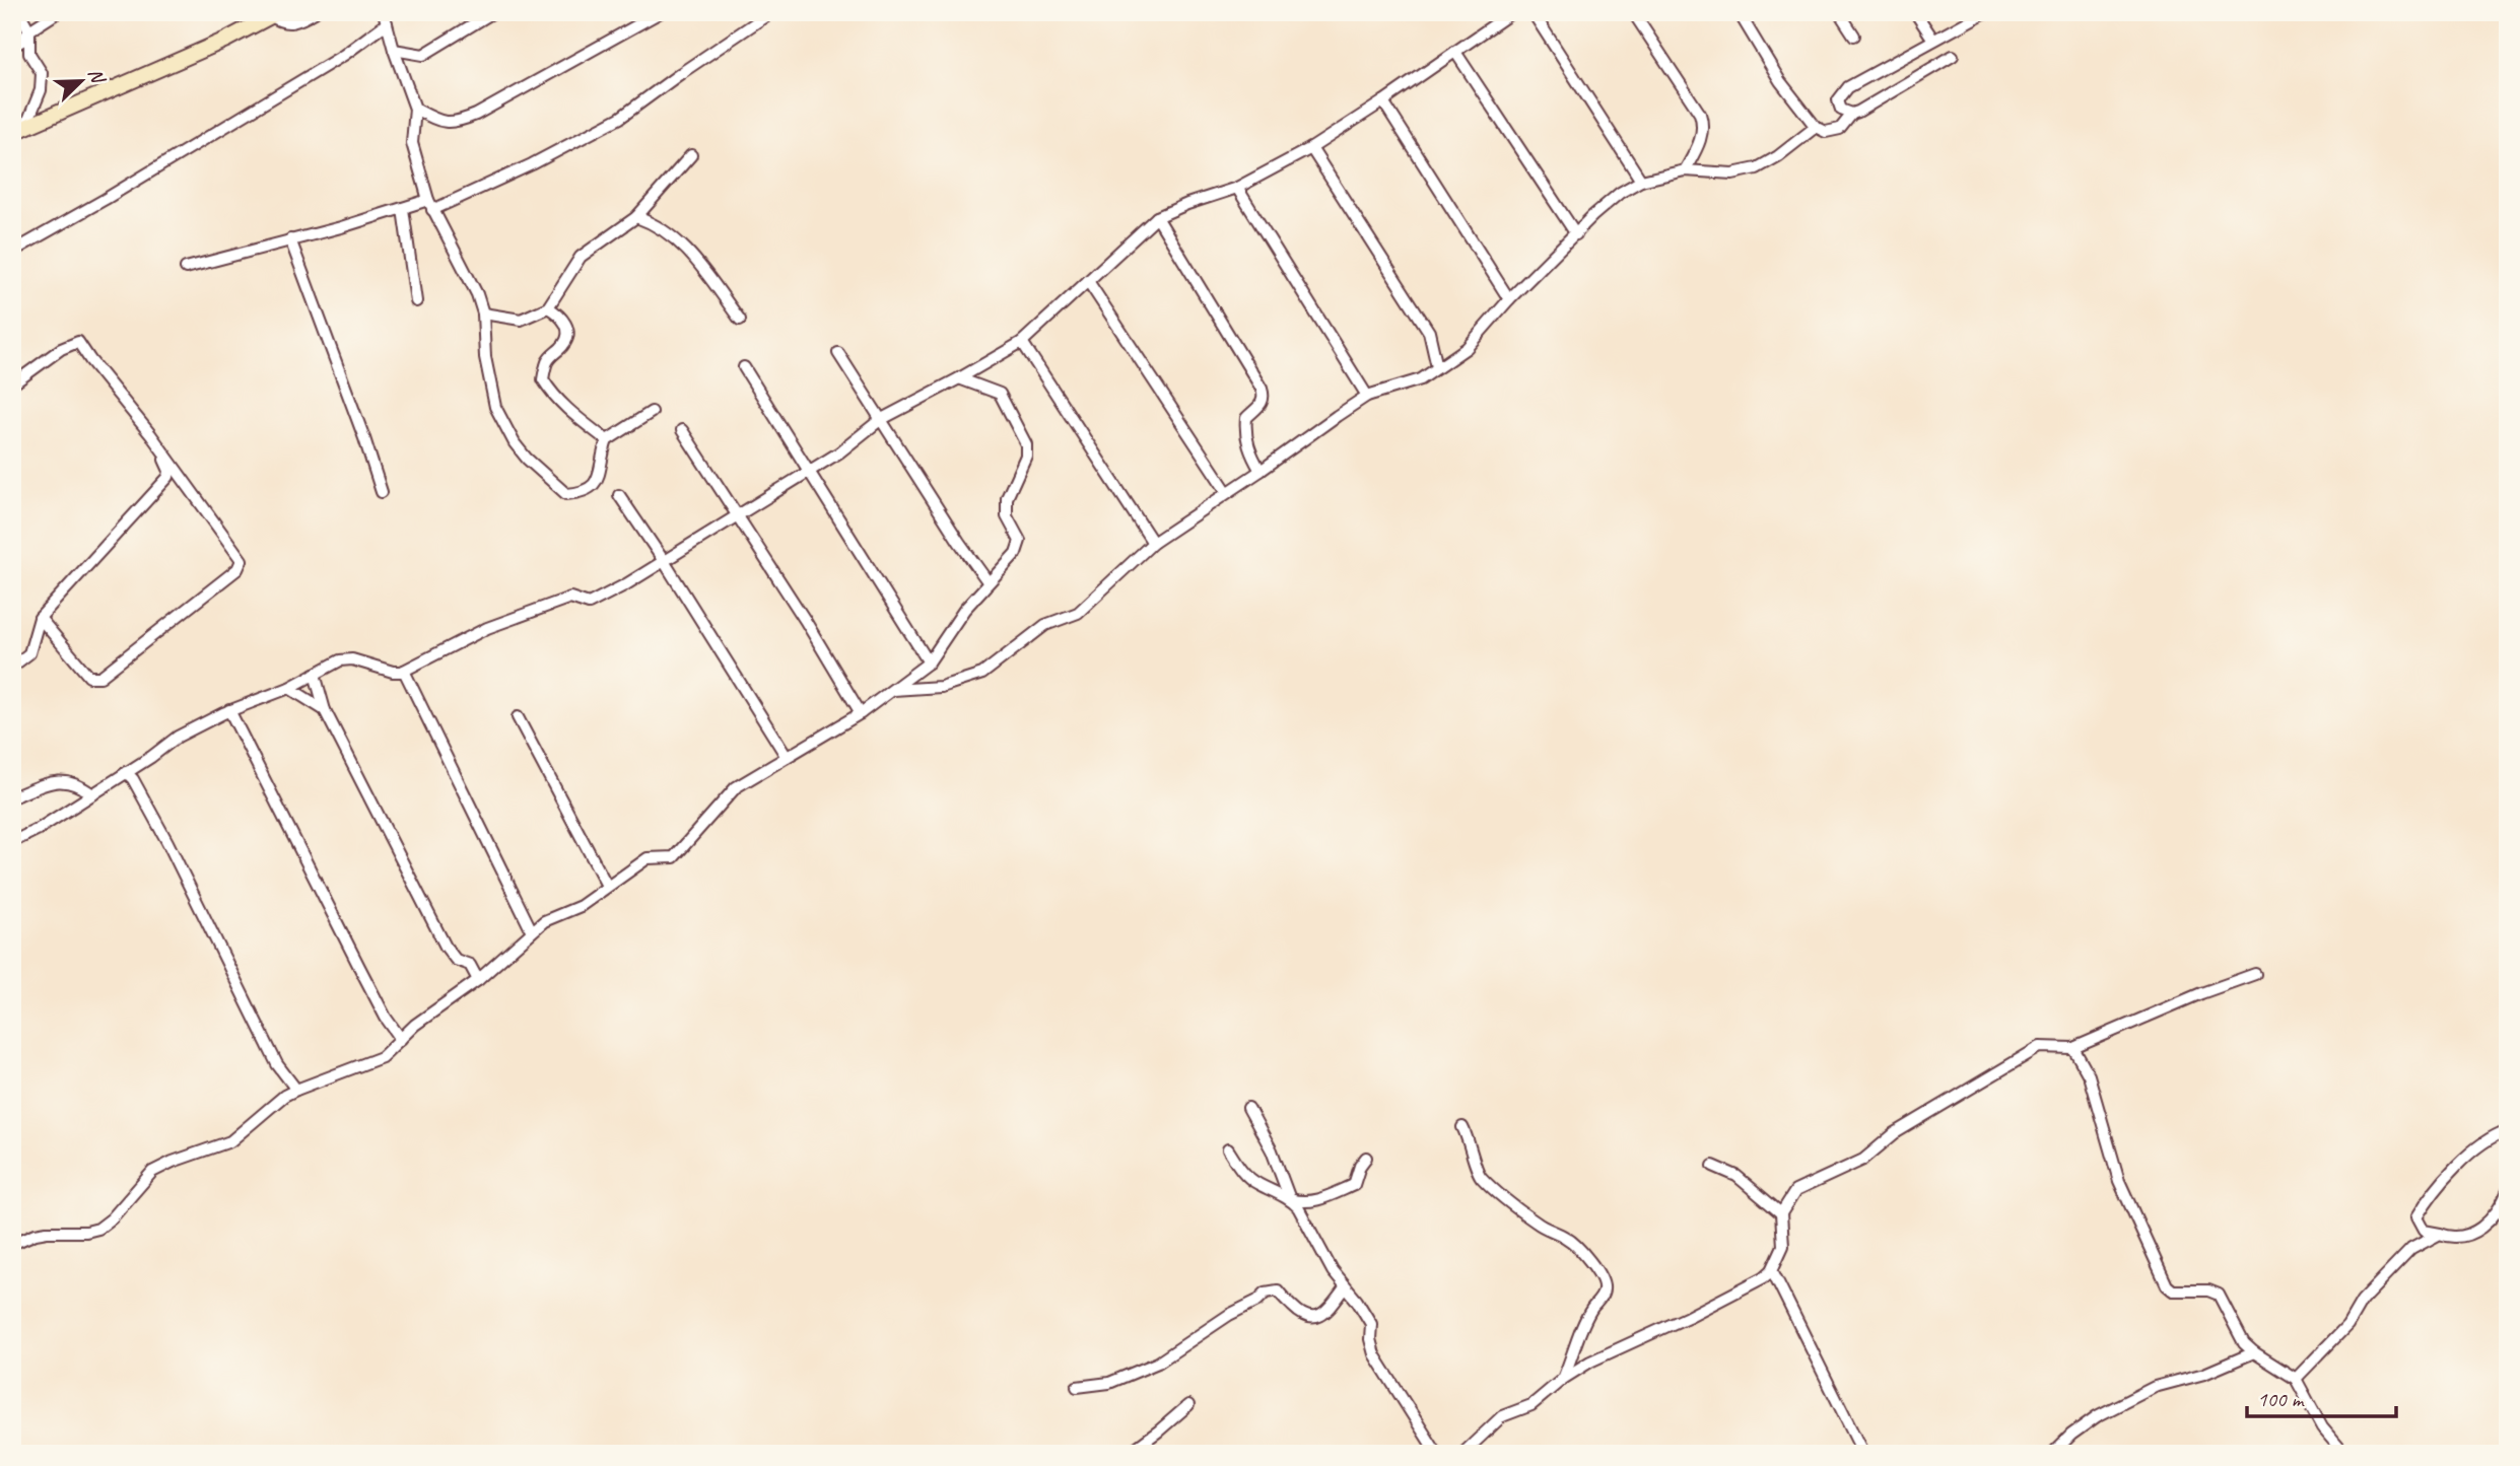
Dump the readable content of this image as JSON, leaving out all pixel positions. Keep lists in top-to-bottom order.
{
  "scale_bar": "100 m",
  "north": "top right"
}
